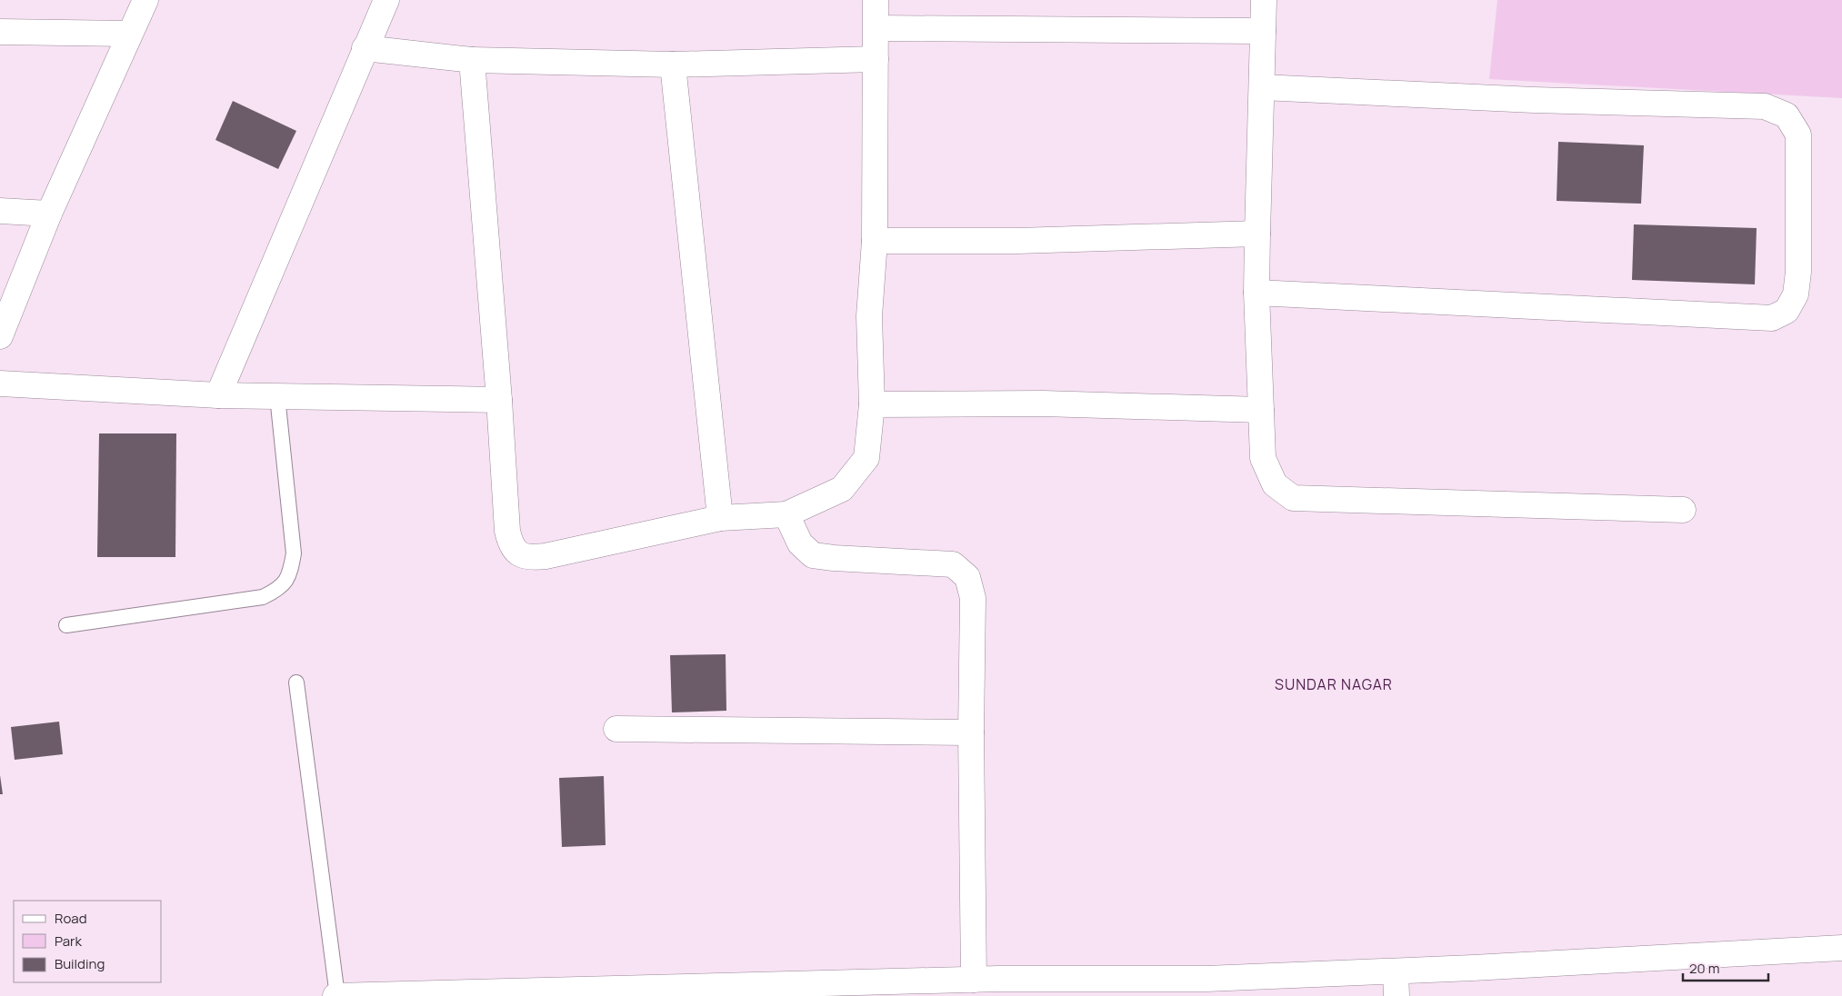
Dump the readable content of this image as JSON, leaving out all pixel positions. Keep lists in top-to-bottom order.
{
  "districts": ["SUNDAR NAGAR"],
  "legend": ["Road", "Park", "Building"],
  "scale_bar": "20 m"
}
